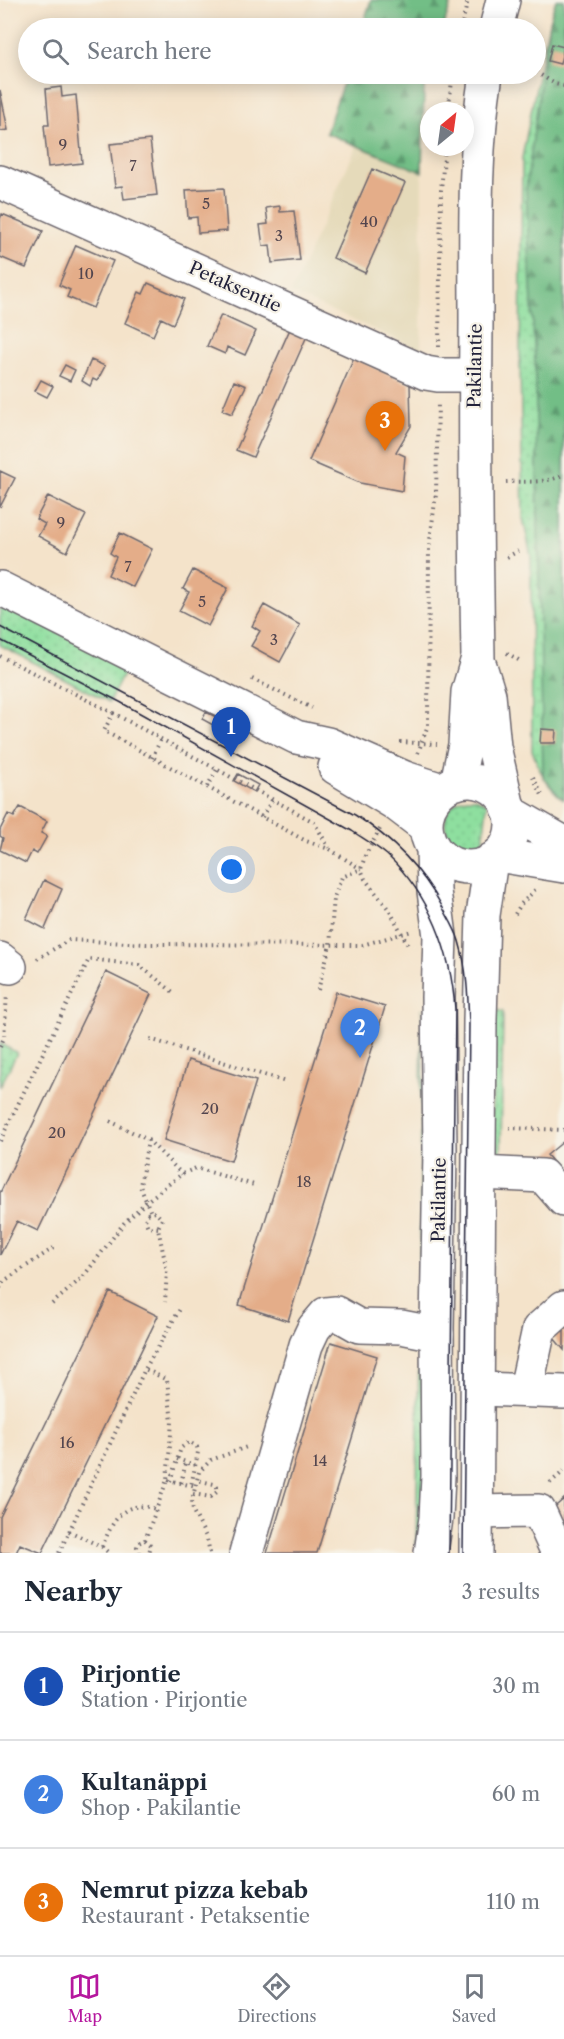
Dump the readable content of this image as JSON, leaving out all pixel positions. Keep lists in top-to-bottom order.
{
  "streets": {
    "main road": ["Petaksentie", "Pakilantie"]
  },
  "crossings": [
    ["Petaksentie", "Pakilantie"]
  ],
  "house_numbers": [
    "9",
    "7",
    "5",
    "40",
    "3",
    "10",
    "9",
    "7",
    "5",
    "3",
    "20",
    "20",
    "18",
    "16",
    "14"
  ],
  "north": "top right",
  "page": {
    "search": "Search here",
    "pins": ["3", "1", "2"],
    "heading": ["Nearby", "3 results"],
    "list": [
      {
        "mark": "1",
        "name": "Pirjontie",
        "note": "Station · Pirjontie",
        "value": "30 m"
      },
      {
        "mark": "2",
        "name": "Kultanäppi",
        "note": "Shop · Pakilantie",
        "value": "60 m"
      },
      {
        "mark": "3",
        "name": "Nemrut pizza kebab",
        "note": "Restaurant · Petaksentie",
        "value": "110 m"
      }
    ],
    "nav": ["Map", "Directions", "Saved"]
  }
}
